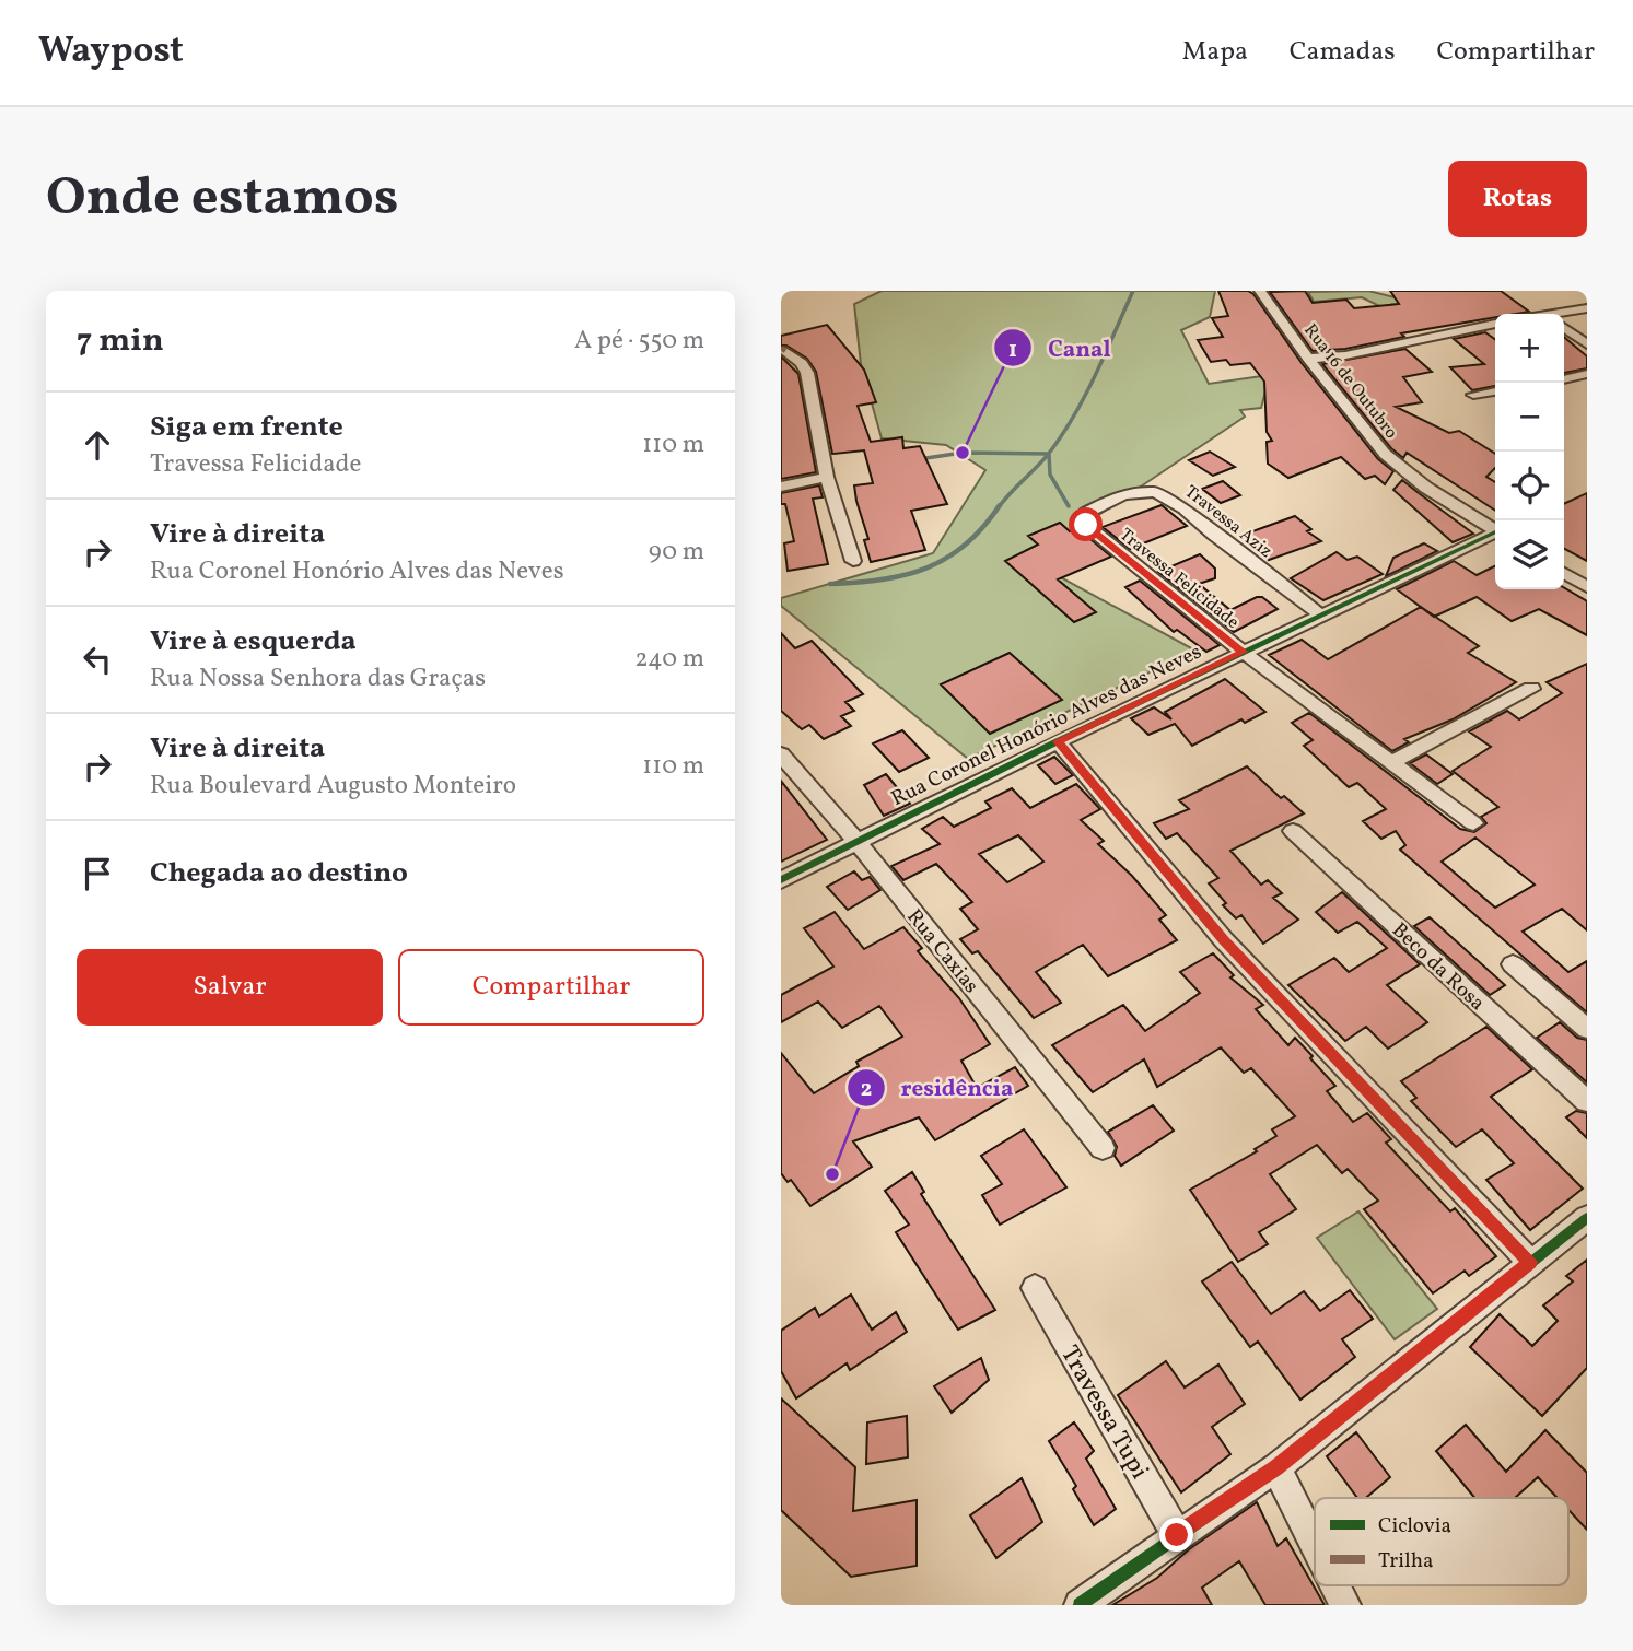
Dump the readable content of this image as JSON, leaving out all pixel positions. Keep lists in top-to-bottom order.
{
  "streets": {
    "street": [
      "Rua 16 de Outubro",
      "Travessa Aziz",
      "Travessa Felicidade",
      "Rua Coronel Honório Alves das Neves",
      "Rua Caxias",
      "Beco da Rosa",
      "Travessa Tupi"
    ]
  },
  "crossings": [
    ["Travessa Aziz", "Travessa Felicidade"],
    ["Travessa Aziz", "Rua Coronel Honório Alves das Neves"],
    ["Travessa Felicidade", "Rua Coronel Honório Alves das Neves"],
    ["Rua Coronel Honório Alves das Neves", "Rua Caxias"]
  ],
  "places": ["Canal", "residência"],
  "legend": ["Ciclovia", "Trilha"],
  "page": {
    "header": "Waypost",
    "nav": ["Mapa", "Camadas", "Compartilhar"],
    "buttons": [
      "Rotas",
      ["Salvar", "Compartilhar"]
    ],
    "title": "Onde estamos",
    "heading": ["7 min", "A pé · 550 m"],
    "map_buttons": ["+", "−"],
    "list": [
      ["Siga em frente", "Travessa Felicidade", "110 m"],
      ["Vire à direita", "Rua Coronel Honório Alves das Neves", "90 m"],
      ["Vire à esquerda", "Rua Nossa Senhora das Graças", "240 m"],
      ["Vire à direita", "Rua Boulevard Augusto Monteiro", "110 m"],
      "Chegada ao destino"
    ]
  }
}
